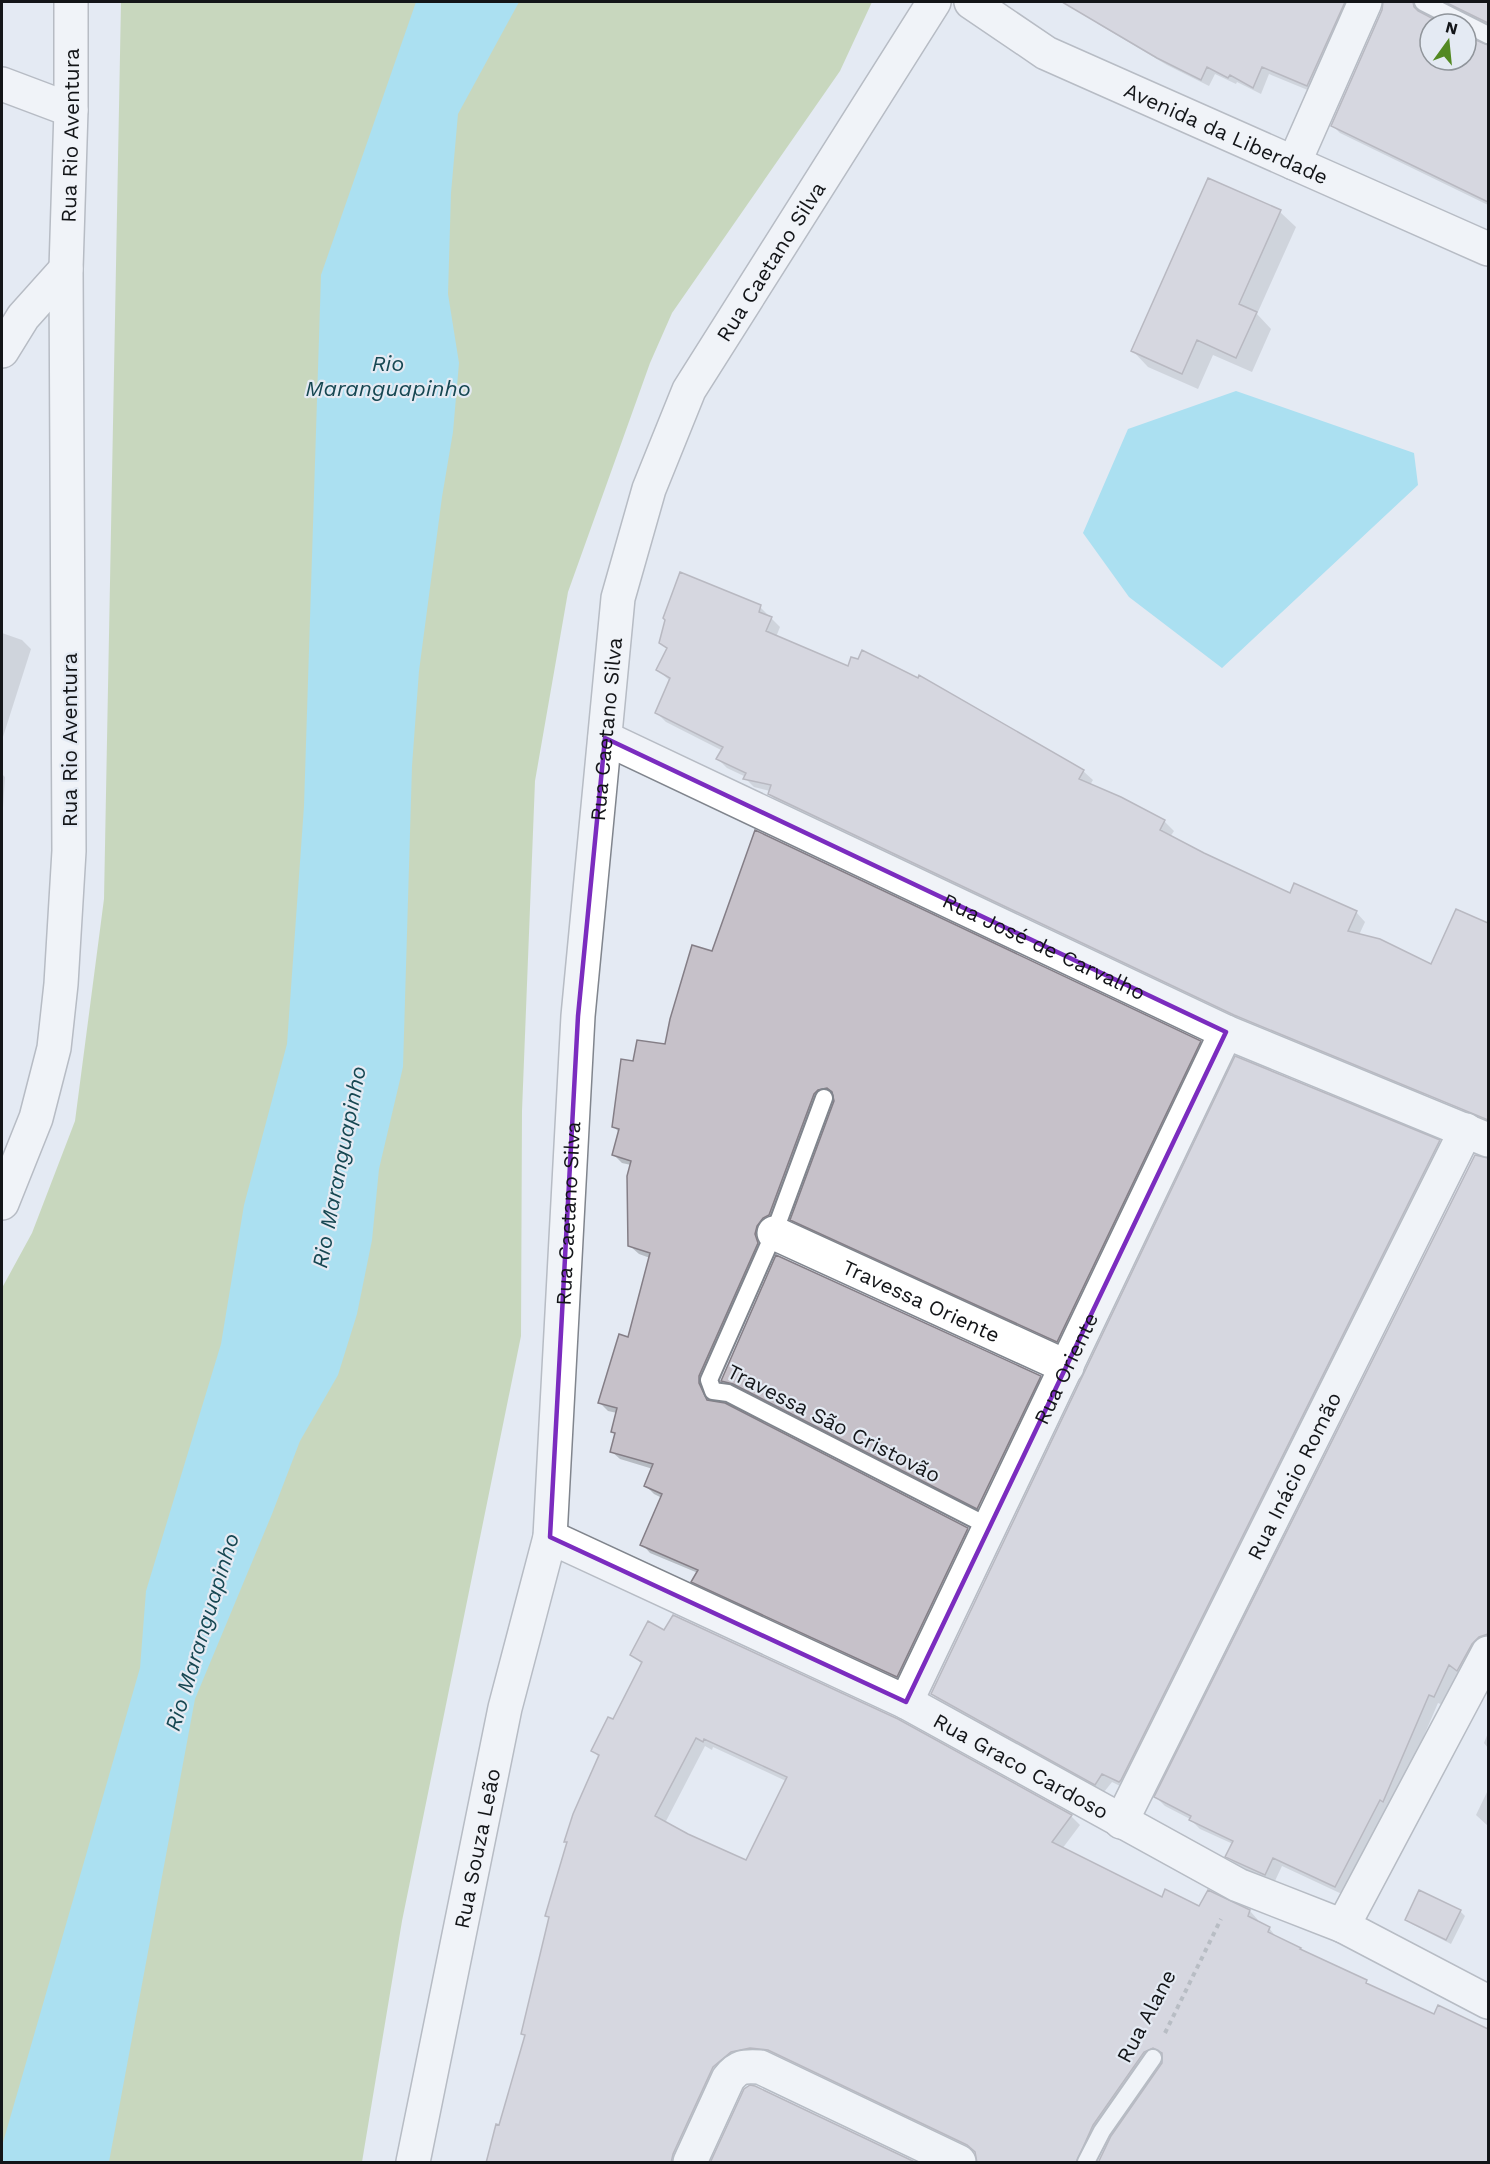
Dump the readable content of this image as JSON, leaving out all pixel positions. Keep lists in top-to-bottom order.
{
  "streets": {
    "street": [
      "Avenida da Liberdade",
      "Rua Rio Aventura",
      "Rua Caetano Silva",
      "Rua José de Carvalho",
      "Travessa Oriente",
      "Rua Oriente",
      "Rua Inácio Romão",
      "Rua Graco Cardoso",
      "Rua Souza Leão"
    ],
    "lane": ["Travessa São Cristovão", "Rua Alane"]
  },
  "crossings": [
    ["Rua Caetano Silva", "Rua José de Carvalho"],
    ["Rua Caetano Silva", "Rua Graco Cardoso"],
    ["Rua Caetano Silva", "Rua Souza Leão"],
    ["Rua José de Carvalho", "Rua Oriente"],
    ["Rua José de Carvalho", "Rua Inácio Romão"],
    ["Travessa Oriente", "Rua Oriente"],
    ["Travessa Oriente", "Travessa São Cristovão"],
    ["Rua Oriente", "Travessa São Cristovão"],
    ["Rua Oriente", "Rua Graco Cardoso"],
    ["Rua Inácio Romão", "Rua Graco Cardoso"],
    ["Rua Graco Cardoso", "Rua Souza Leão"],
    ["Rua Graco Cardoso", "Rua Alane"]
  ],
  "water": ["Rio Maranguapinho"],
  "north": "top"
}
